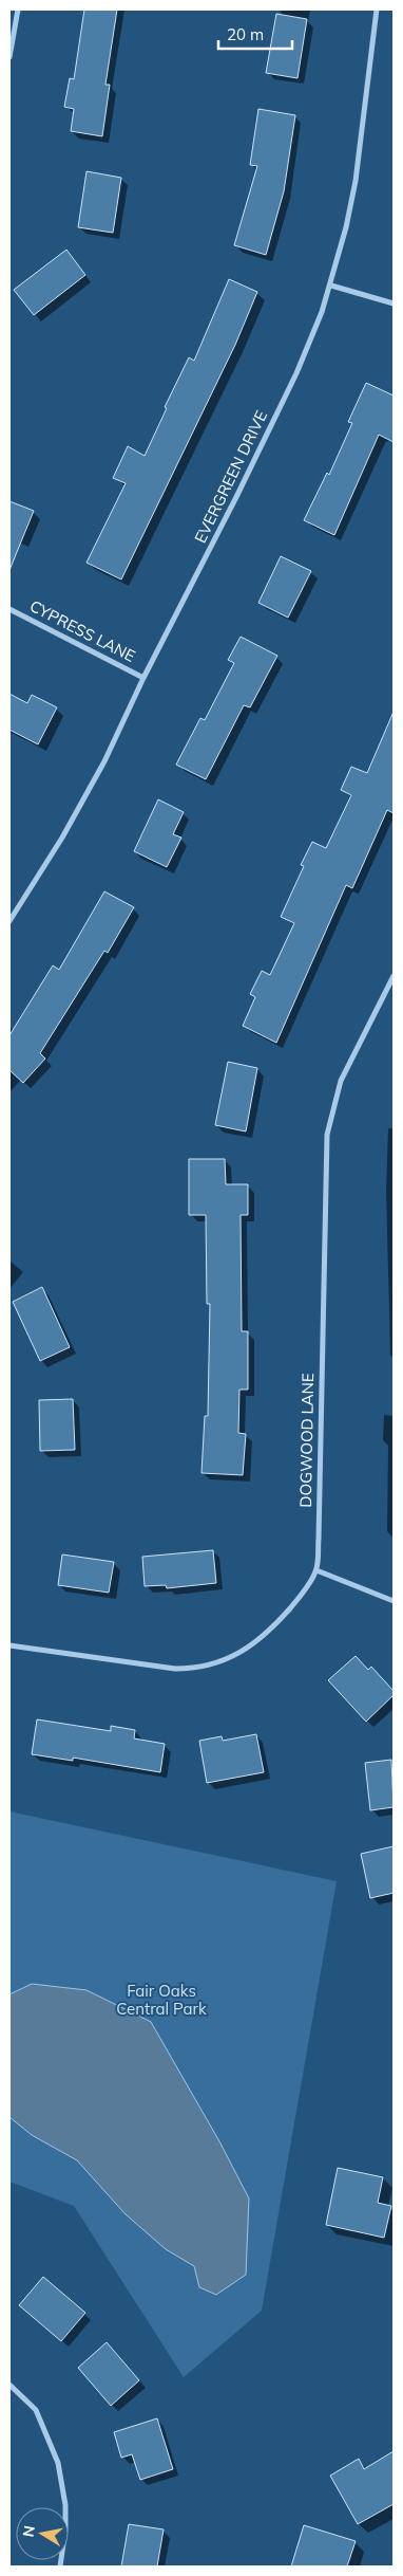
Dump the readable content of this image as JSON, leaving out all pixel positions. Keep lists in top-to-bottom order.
{
  "streets": {
    "street": ["EVERGREEN DRIVE", "CYPRESS LANE", "DOGWOOD LANE"]
  },
  "crossings": [
    ["EVERGREEN DRIVE", "CYPRESS LANE"]
  ],
  "parks": ["Fair Oaks Central Park"],
  "scale_bar": "20 m",
  "north": "left"
}
